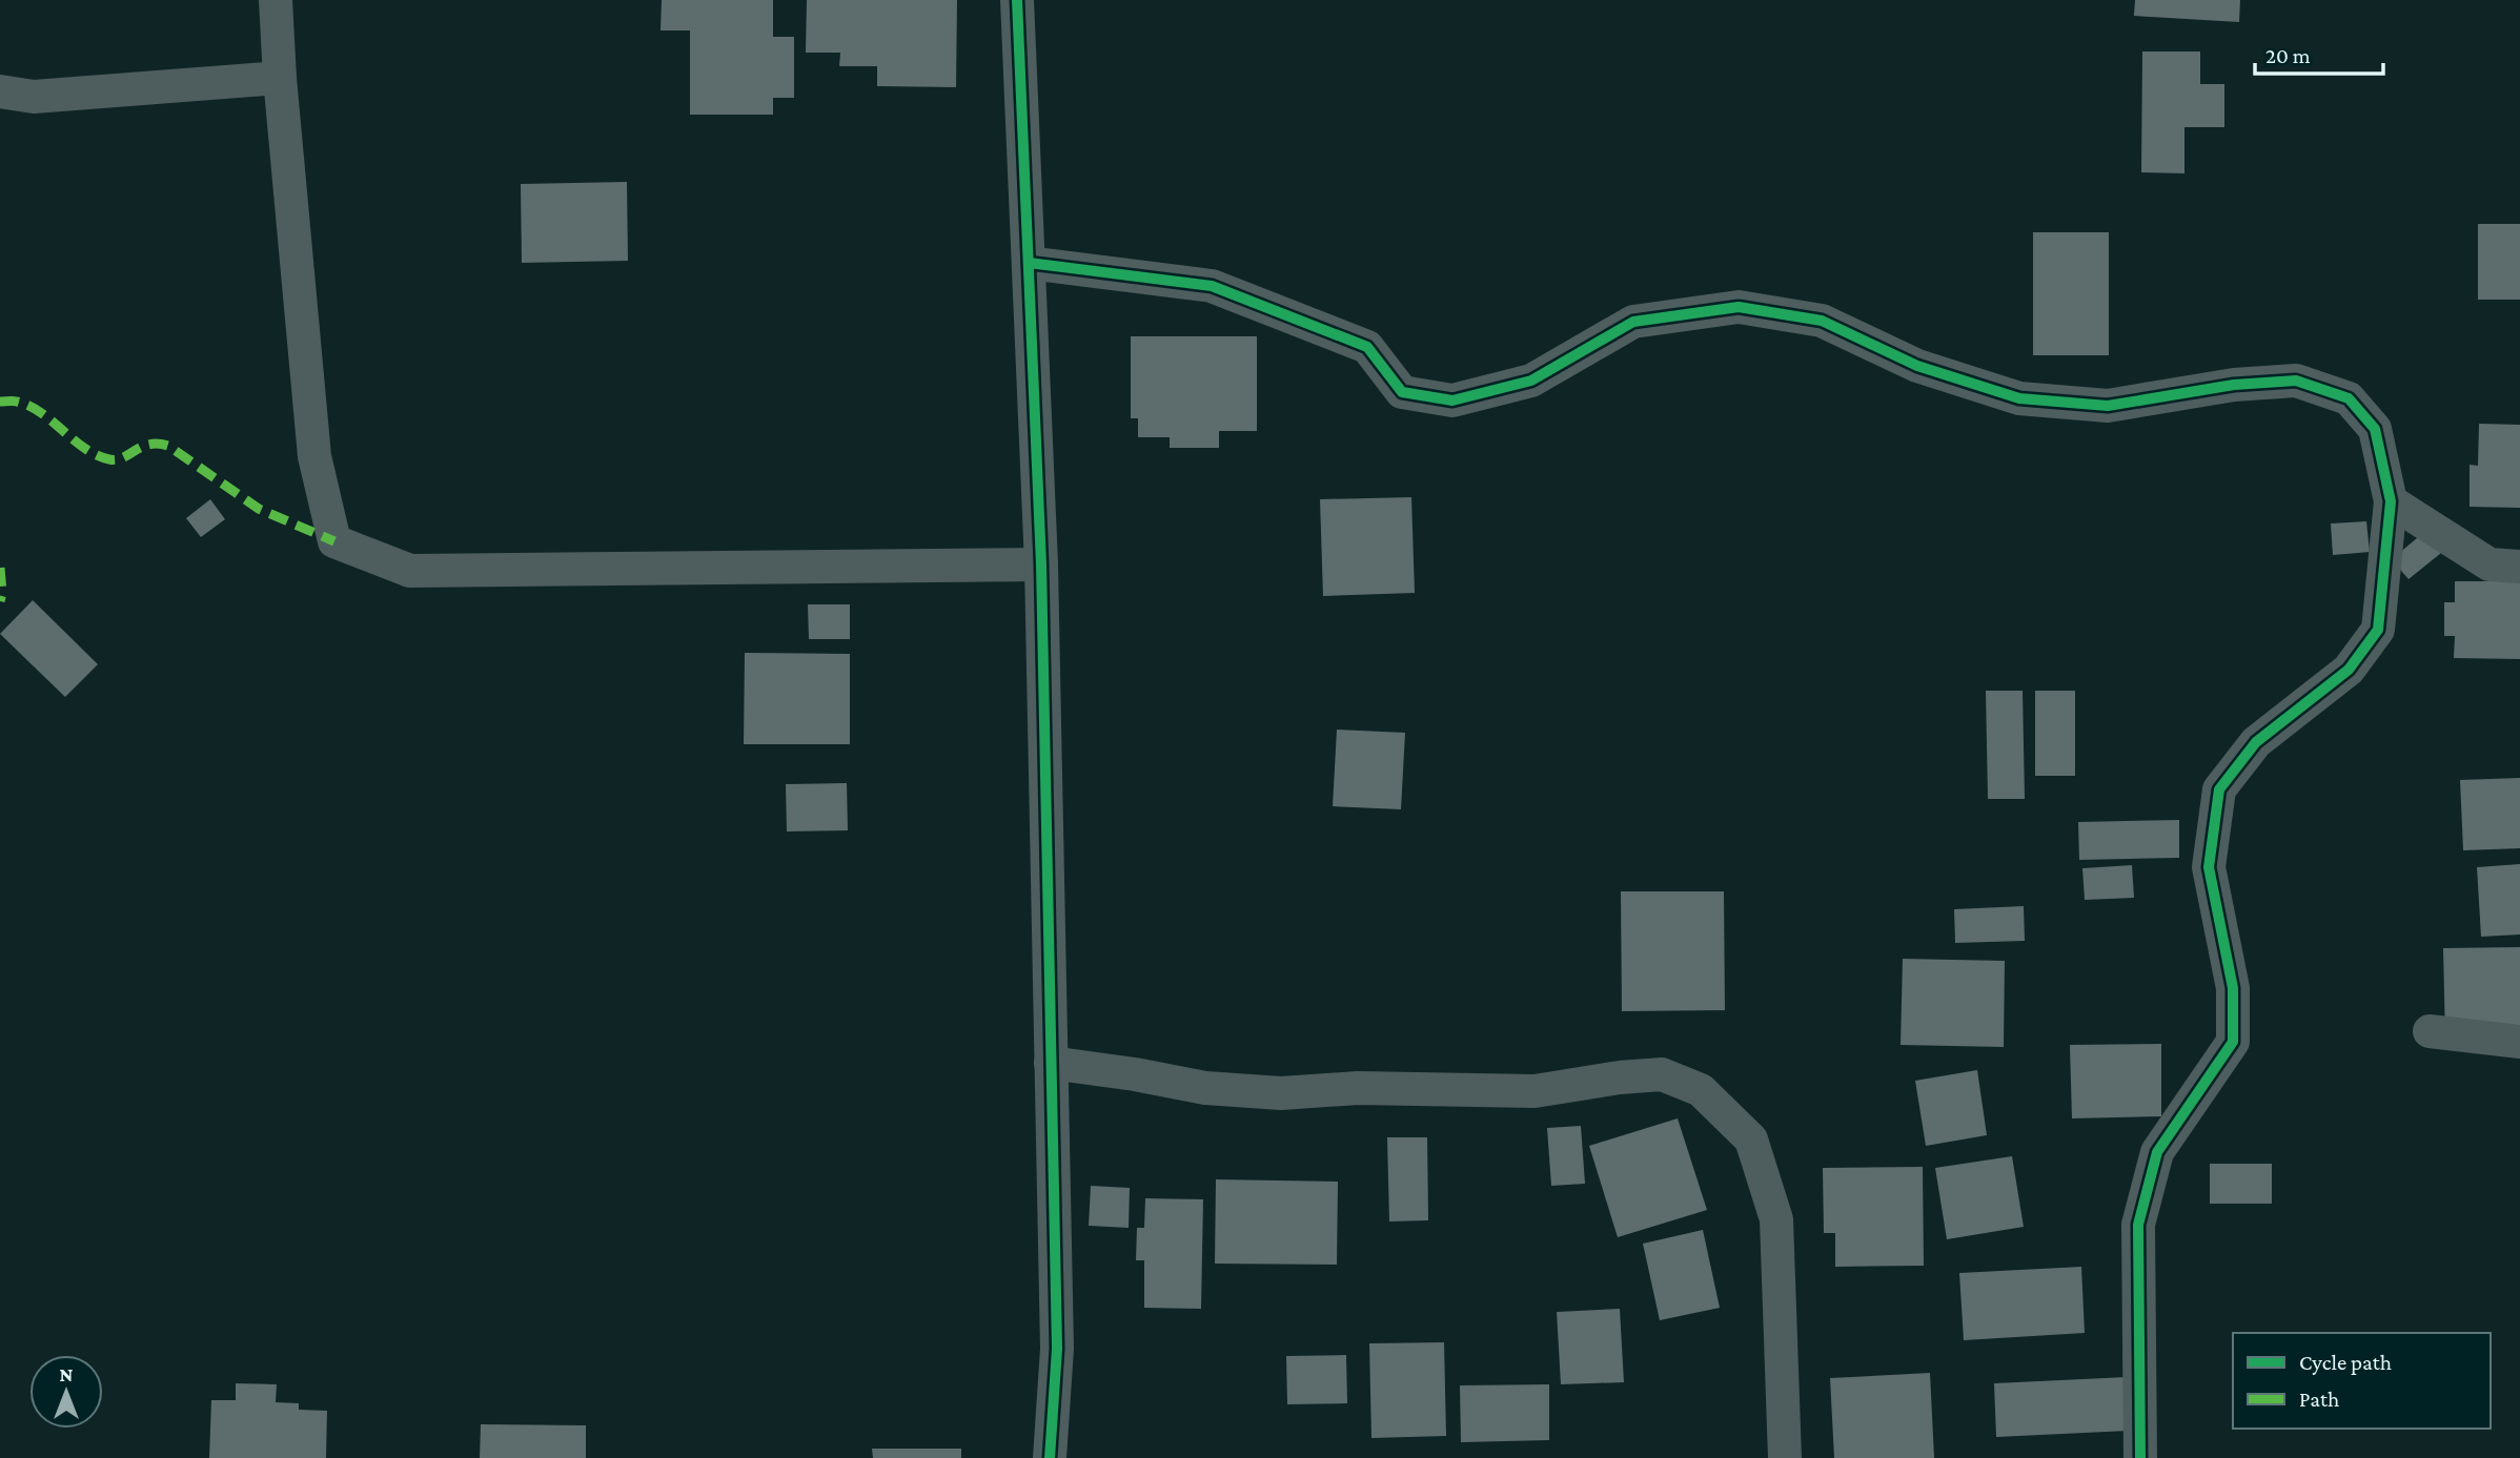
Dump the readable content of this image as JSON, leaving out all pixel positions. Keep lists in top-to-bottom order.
{
  "legend": ["Cycle path", "Path"],
  "scale_bar": "20 m",
  "north": "top"
}
